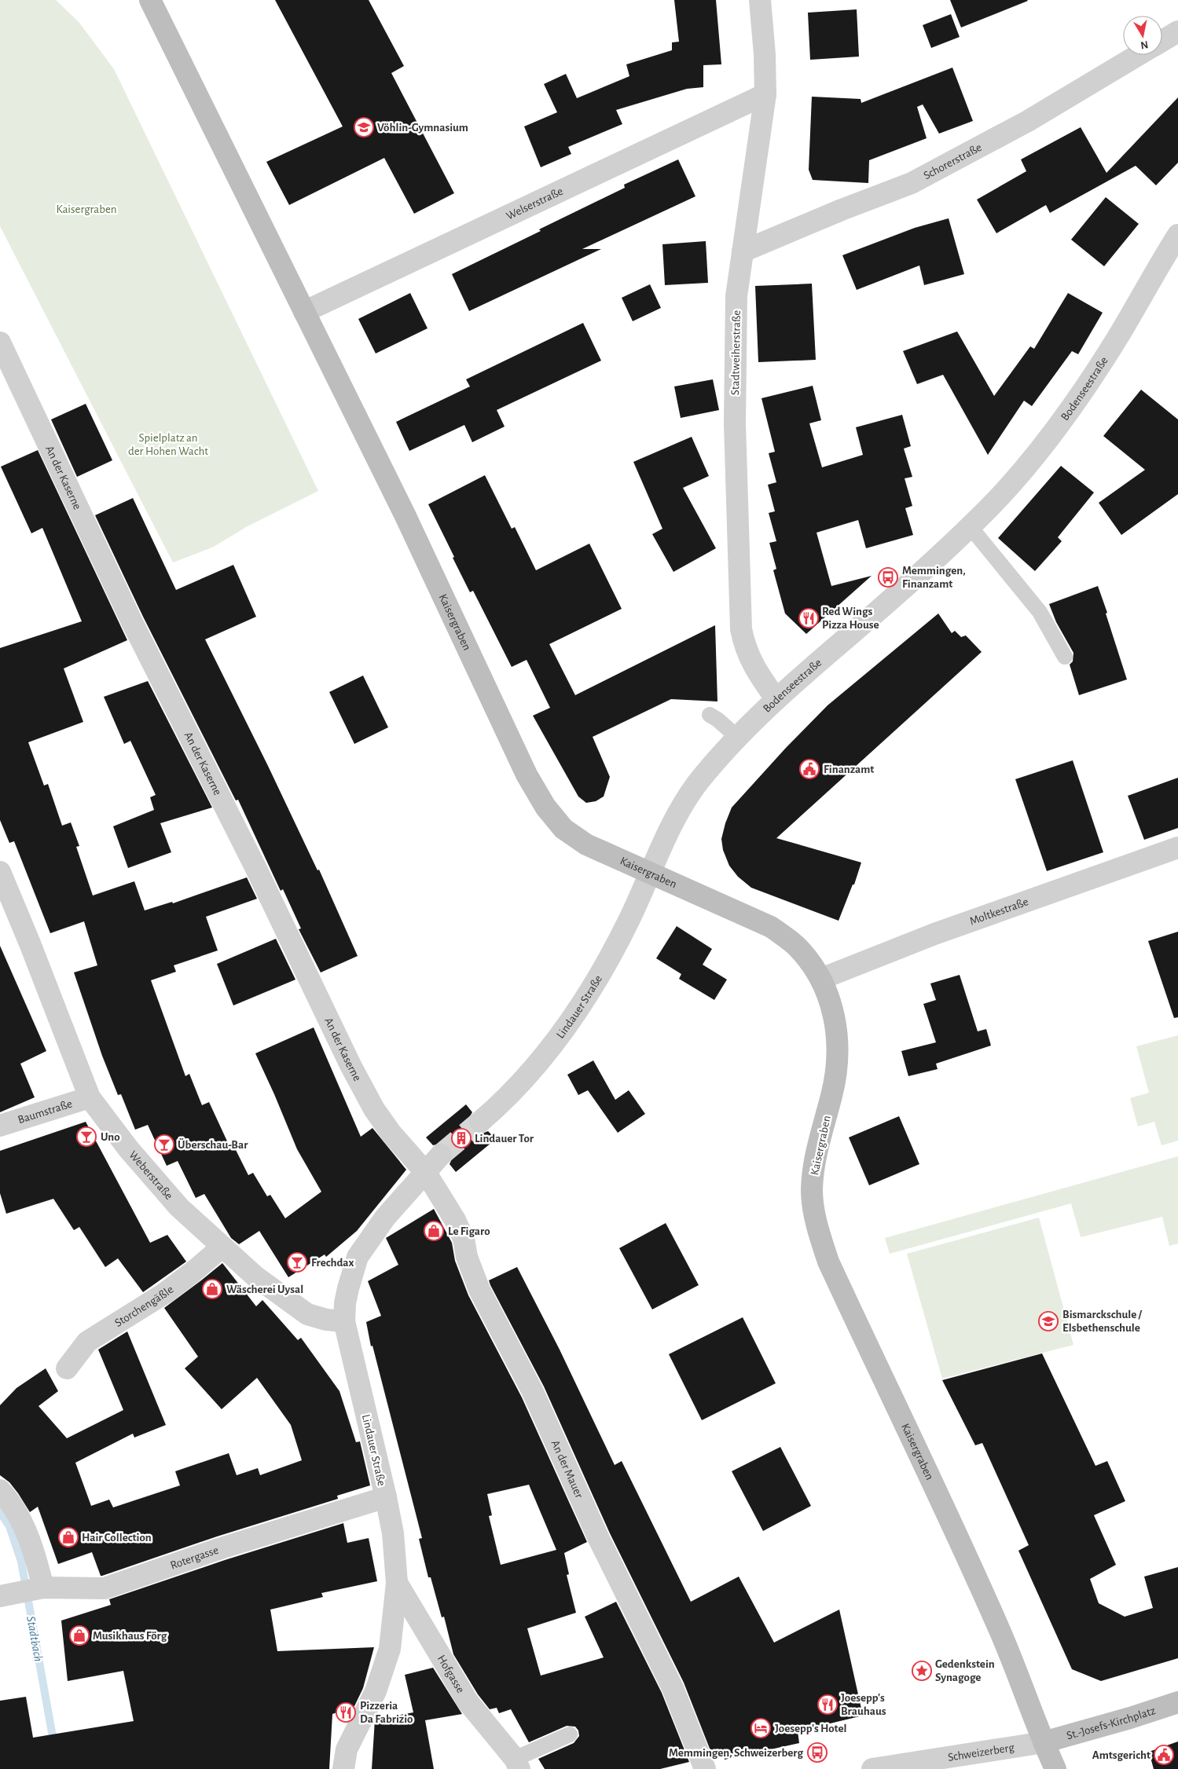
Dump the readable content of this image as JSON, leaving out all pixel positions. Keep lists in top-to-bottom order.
{
  "streets": {
    "street": [
      "Schorerstraße",
      "Welserstraße",
      "Stadtweiherstraße",
      "Bodenseestraße",
      "An der Kaserne",
      "Kaisergraben",
      "Moltkestraße",
      "Lindauer Straße",
      "Baumstraße",
      "Weberstraße",
      "Storchengäßle",
      "An der Mauer",
      "Rotergasse",
      "Hofgasse",
      "St.-Josefs-Kirchplatz",
      "Schweizerberg"
    ]
  },
  "crossings": [
    ["Schorerstraße", "Stadtweiherstraße"],
    ["Welserstraße", "Stadtweiherstraße"],
    ["Welserstraße", "Kaisergraben"],
    ["Stadtweiherstraße", "Bodenseestraße"],
    ["Bodenseestraße", "Kaisergraben"],
    ["Bodenseestraße", "Lindauer Straße"],
    ["An der Kaserne", "Lindauer Straße"],
    ["An der Kaserne", "An der Mauer"],
    ["Kaisergraben", "Moltkestraße"],
    ["Kaisergraben", "Lindauer Straße"],
    ["Kaisergraben", "St.-Josefs-Kirchplatz"],
    ["Kaisergraben", "Schweizerberg"],
    ["Lindauer Straße", "Weberstraße"],
    ["Lindauer Straße", "An der Mauer"],
    ["Lindauer Straße", "Rotergasse"],
    ["Lindauer Straße", "Hofgasse"],
    ["Baumstraße", "Weberstraße"],
    ["Weberstraße", "Storchengäßle"],
    ["St.-Josefs-Kirchplatz", "Schweizerberg"]
  ],
  "water": ["Stadtbach"],
  "parks": ["Kaisergraben", "Spielplatz an der Hohen Wacht"],
  "places": {
    "school or university": ["Vöhlin-Gymnasium", "Bismarckschule / Elsbethenschule"],
    "bus stop": ["Memmingen, Finanzamt", "Memmingen, Schweizerberg"],
    "restaurant": ["Red Wings Pizza House", "Joesepp's Brauhaus", "Pizzeria Da Fabrizio"],
    "public building": ["Finanzamt", "Amtsgericht"],
    "bar": ["Uno", "Überschau-Bar", "Frechdax"],
    "building": ["Lindauer Tor"],
    "shop": [
      "Le Figaro",
      "Wäscherei Uysal",
      "Hair Collection",
      "Musikhaus Förg"
    ],
    "place": ["Gedenkstein Synagoge"],
    "hotel": ["Joesepp's Hotel"]
  },
  "north": "bottom"
}
